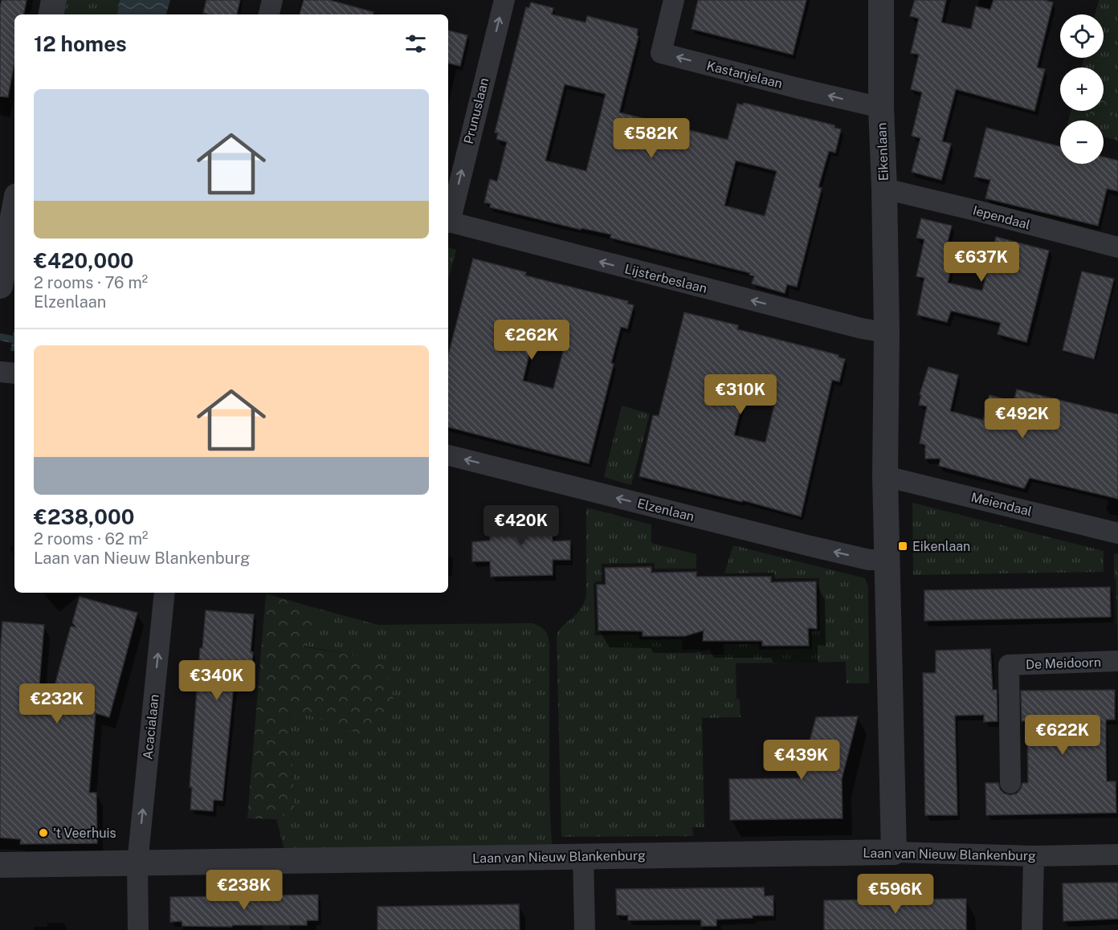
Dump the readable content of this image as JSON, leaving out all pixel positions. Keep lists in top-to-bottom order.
{
  "streets": {
    "street": [
      "Kastanjelaan",
      "Prunuslaan",
      "Eikenlaan",
      "Iependaal",
      "Lijsterbeslaan",
      "Meiendaal",
      "Elzenlaan",
      "De Meidoorn",
      "Acacialaan",
      "Laan van Nieuw Blankenburg"
    ]
  },
  "crossings": [
    ["Kastanjelaan", "Eikenlaan"],
    ["Eikenlaan", "Iependaal"],
    ["Eikenlaan", "Lijsterbeslaan"],
    ["Eikenlaan", "Meiendaal"],
    ["Eikenlaan", "Elzenlaan"],
    ["Eikenlaan", "Laan van Nieuw Blankenburg"],
    ["Acacialaan", "Laan van Nieuw Blankenburg"]
  ],
  "one_way": [
    "Kastanjelaan",
    "Prunuslaan",
    "Lijsterbeslaan",
    "Elzenlaan",
    "Acacialaan"
  ],
  "places": {
    "transit": ["Eikenlaan"],
    "other": ["'t Veerhuis"]
  },
  "page": {
    "map_buttons": ["+", "−"],
    "heading": "12 homes",
    "list": [
      {
        "name": "€420,000",
        "note": "2 rooms · 76 m² · Elzenlaan"
      },
      {
        "name": "€238,000",
        "note": "2 rooms · 62 m² · Laan van Nieuw Blankenburg"
      }
    ],
    "price": [
      "€582K",
      "€637K",
      "€262K",
      "€310K",
      "€492K",
      "€420K",
      "€340K",
      "€232K",
      "€622K",
      "€439K",
      "€238K",
      "€596K"
    ]
  }
}
